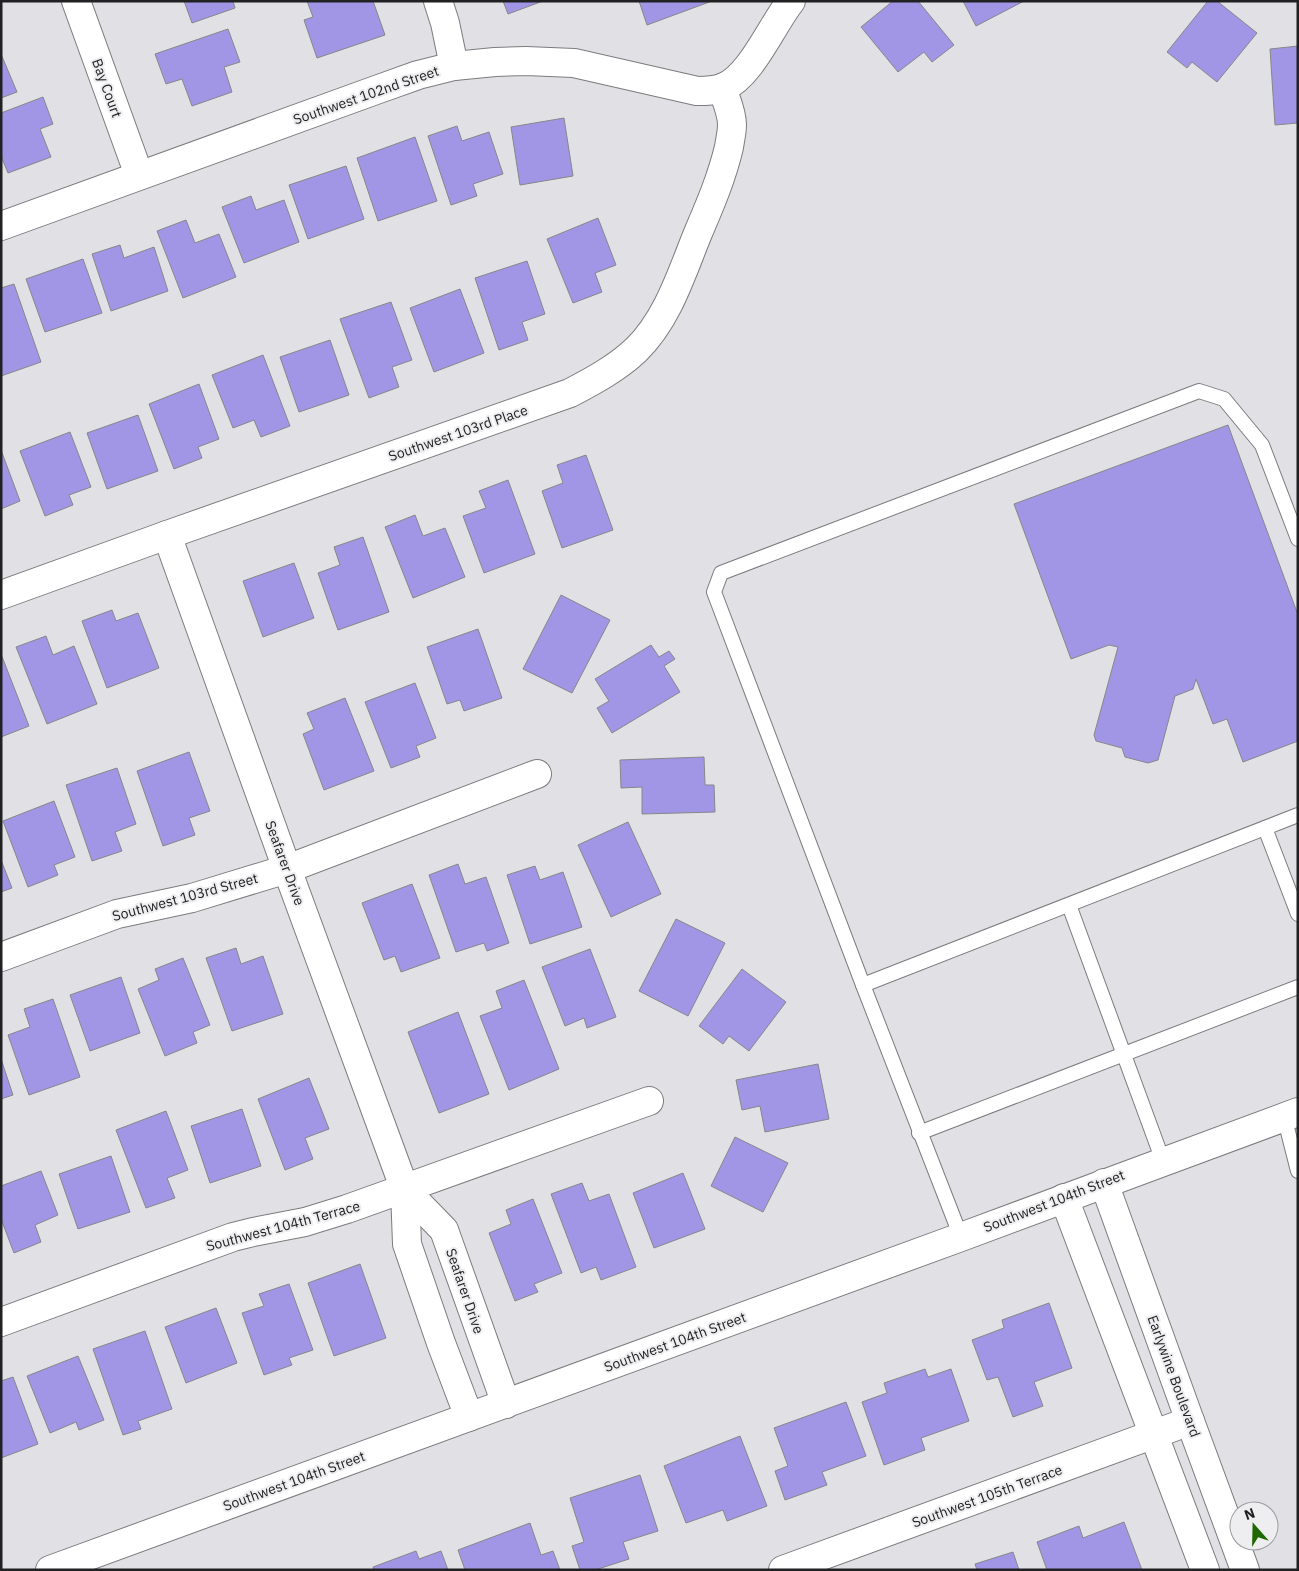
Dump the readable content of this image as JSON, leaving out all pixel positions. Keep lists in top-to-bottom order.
{
  "streets": {
    "street": [
      "Bay Court",
      "Southwest 102nd Street",
      "Southwest 103rd Place",
      "Seafarer Drive",
      "Southwest 103rd Street",
      "Southwest 104th Street",
      "Southwest 104th Terrace",
      "Earlywine Boulevard",
      "Southwest 105th Terrace"
    ]
  },
  "crossings": [
    ["Bay Court", "Southwest 102nd Street"],
    ["Southwest 102nd Street", "Southwest 103rd Place"],
    ["Southwest 103rd Place", "Seafarer Drive"],
    ["Seafarer Drive", "Southwest 103rd Street"],
    ["Seafarer Drive", "Southwest 104th Street"],
    ["Seafarer Drive", "Southwest 104th Terrace"],
    ["Southwest 104th Street", "Earlywine Boulevard"],
    ["Earlywine Boulevard", "Southwest 105th Terrace"]
  ],
  "north": "top"
}
